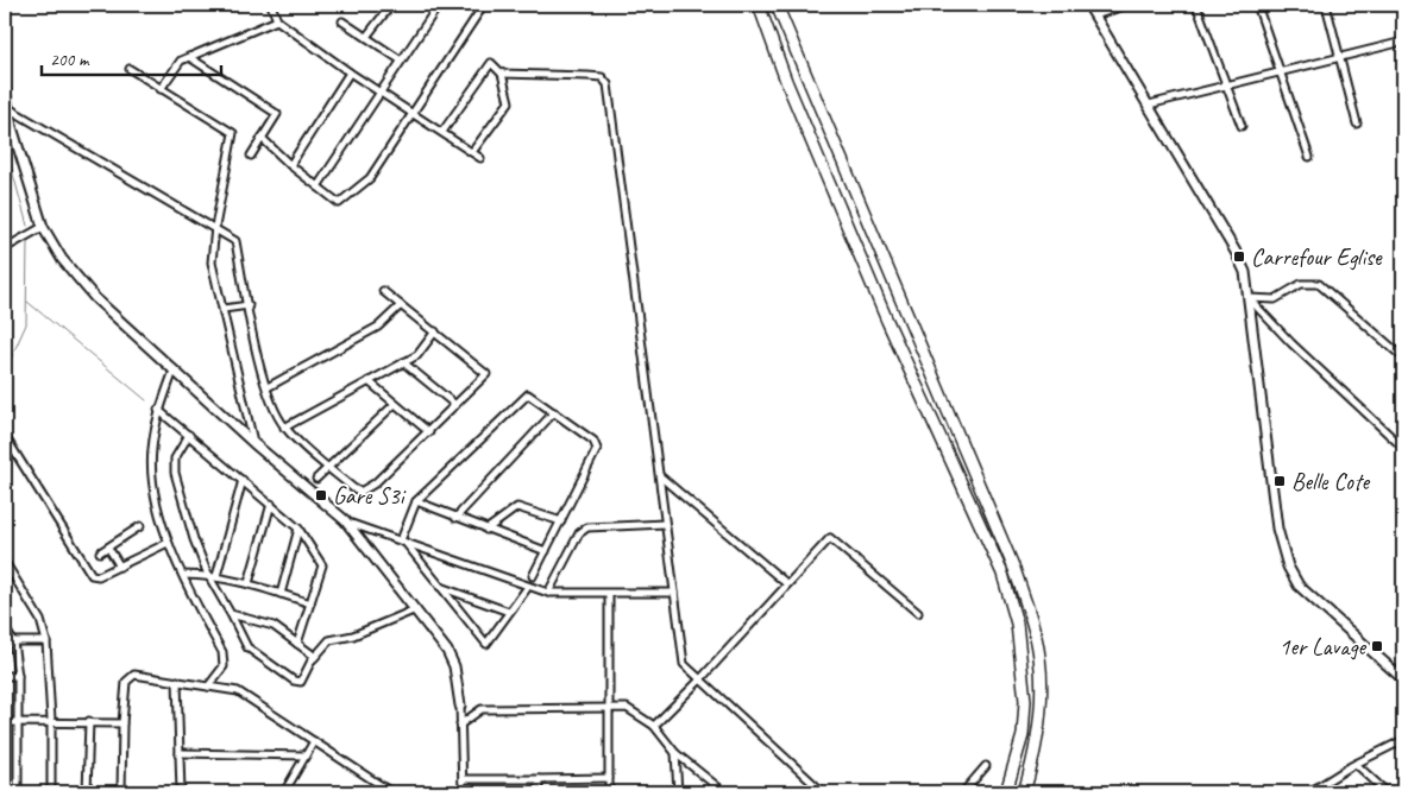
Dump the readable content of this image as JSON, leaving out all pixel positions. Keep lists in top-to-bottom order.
{
  "places": {
    "transit": [
      "Carrefour Eglise",
      "Belle Cote",
      "Gare S3i",
      "1er Lavage"
    ]
  },
  "scale_bar": "200 m"
}
